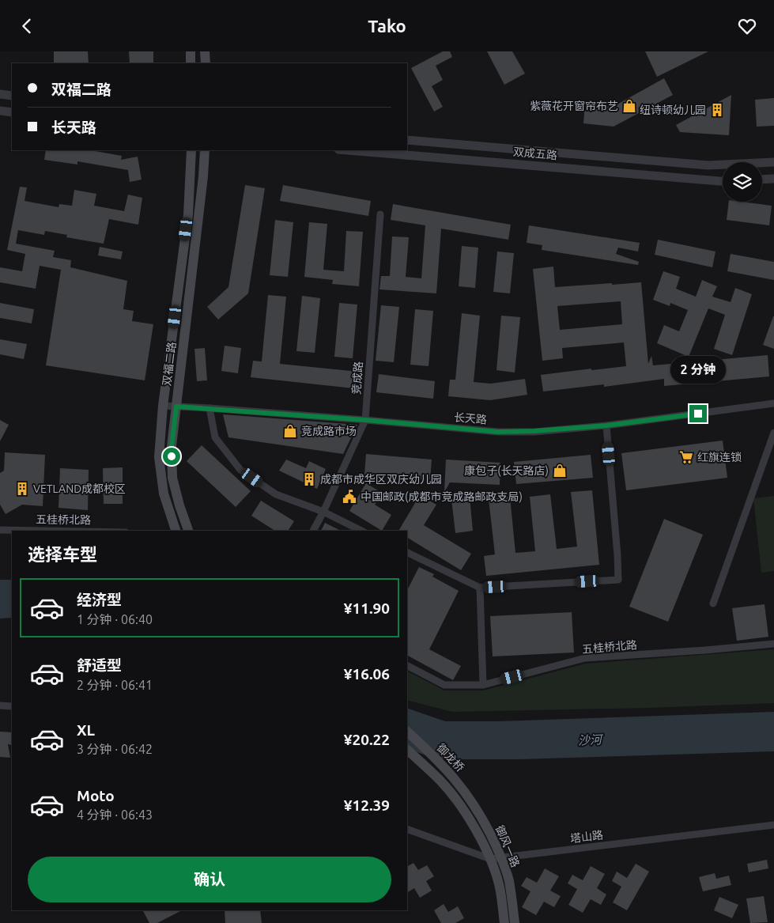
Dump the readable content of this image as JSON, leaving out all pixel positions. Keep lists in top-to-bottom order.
{
  "streets": {
    "main road": ["双福二路", "御龙桥", "御风一路"],
    "street": [
      "双成五路",
      "竞成路",
      "长天路",
      "五桂桥北路",
      "塔山路"
    ]
  },
  "crossings": [
    ["双福二路", "长天路"],
    ["竞成路", "长天路"],
    ["御龙桥", "御风一路"],
    ["塔山路", "御风一路"]
  ],
  "water": ["沙河"],
  "places": {
    "shop": ["紫薇花开窗帘布艺", "竞成路市场", "康包子(长天路店)"],
    "building": ["纽诗顿幼儿园", "成都市成华区双庆幼儿园", "VETLAND成都校区"],
    "supermarket": ["红旗连锁"],
    "public building": ["中国邮政(成都市竞成路邮政支局)"]
  },
  "page": {
    "header": "Tako",
    "banner": ["双福二路", "长天路"],
    "bubble": "2 分钟",
    "heading": "选择车型",
    "list": [
      {
        "name": "经济型",
        "note": "1 分钟 · 06:40",
        "value": "¥11.90"
      },
      {
        "name": "舒适型",
        "note": "2 分钟 · 06:41",
        "value": "¥16.06"
      },
      {
        "name": "XL",
        "note": "3 分钟 · 06:42",
        "value": "¥20.22"
      },
      {
        "name": "Moto",
        "note": "4 分钟 · 06:43",
        "value": "¥12.39"
      }
    ],
    "buttons": "确认"
  }
}
